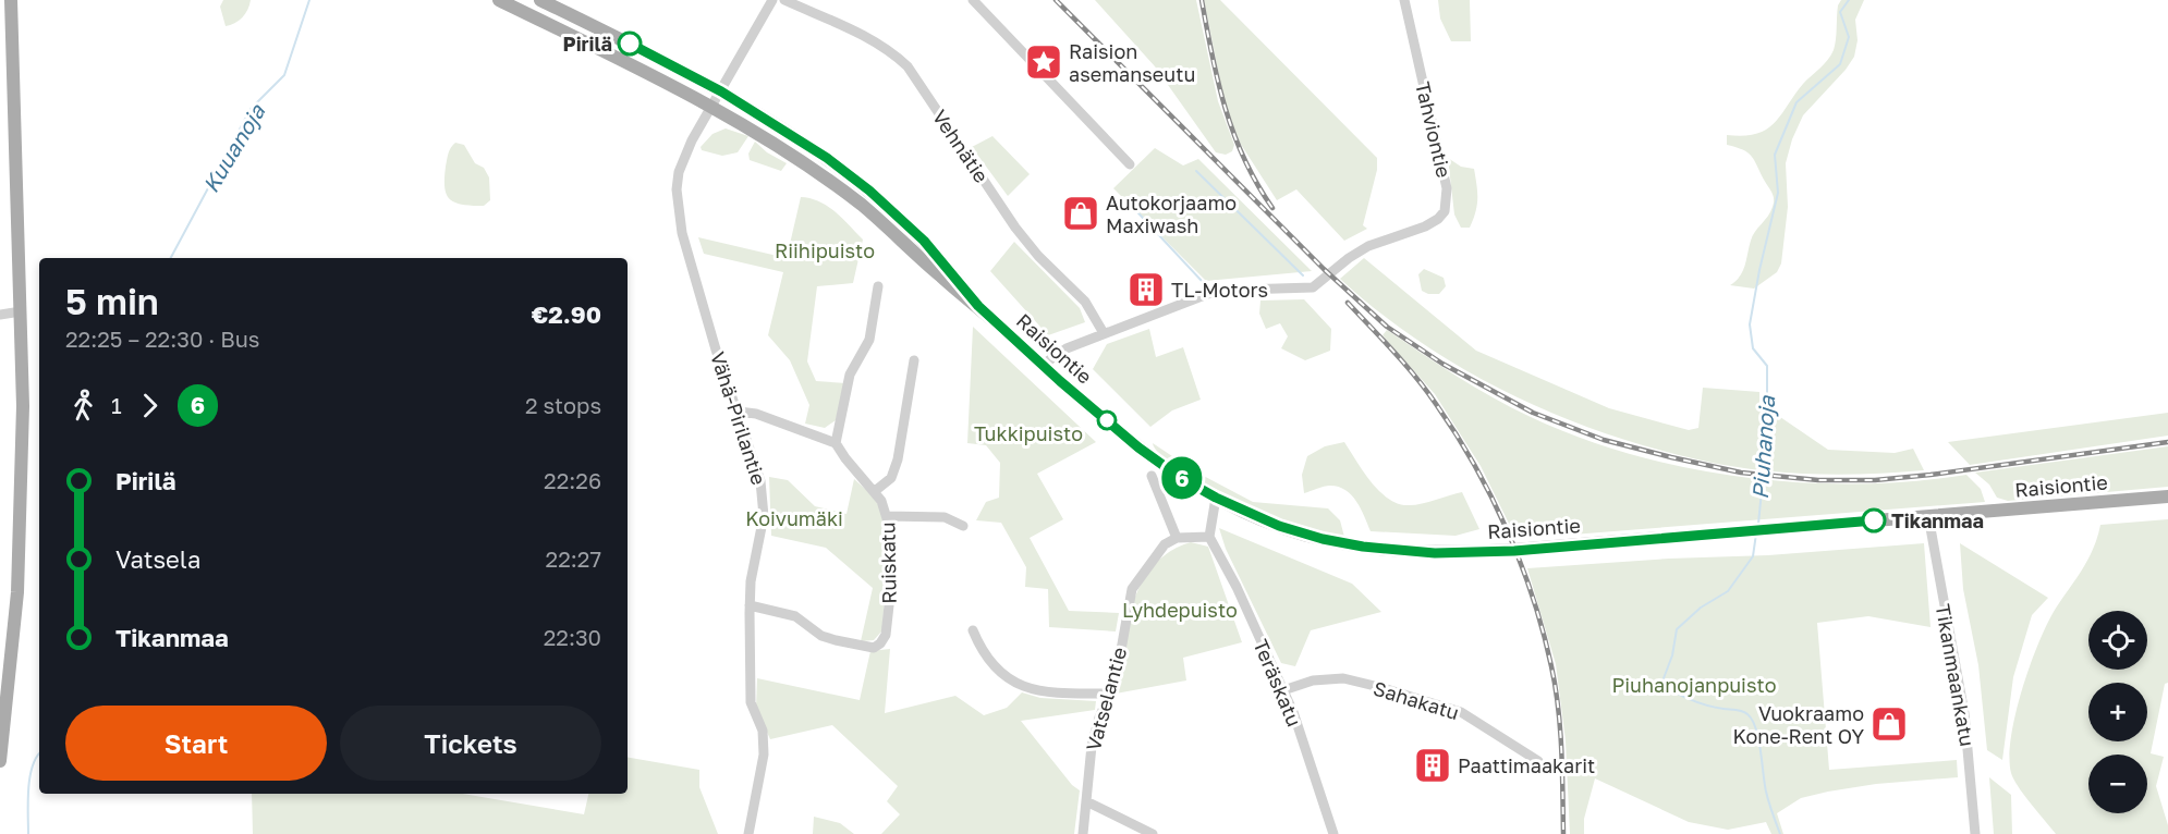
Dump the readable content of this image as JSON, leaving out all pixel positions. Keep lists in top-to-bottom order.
{
  "streets": {
    "main road": ["Raisiontie"],
    "street": [
      "Tahviontie",
      "Vehnätie",
      "Vähä-Pirilantie",
      "Ruiskatu",
      "Tikanmaankatu",
      "Teräskatu",
      "Vatselantie",
      "Sahakatu"
    ]
  },
  "crossings": [
    ["Tahviontie", "Vehnätie"],
    ["Tahviontie", "Raisiontie"],
    ["Raisiontie", "Vähä-Pirilantie"],
    ["Raisiontie", "Tikanmaankatu"],
    ["Vähä-Pirilantie", "Ruiskatu"],
    ["Teräskatu", "Sahakatu"]
  ],
  "water": ["Kuuanoja", "Piuhanoja"],
  "parks": [
    "Riihipuisto",
    "Tukkipuisto",
    "Koivumäki",
    "Lyhdepuisto",
    "Piuhanojanpuisto"
  ],
  "places": {
    "other": ["Pirilä", "Tikanmaa"],
    "place": ["Raision asemanseutu"],
    "shop": ["Autokorjaamo Maxiwash", "Vuokraamo Kone-Rent OY"],
    "building": ["TL-Motors", "Paattimaakarit"]
  },
  "lines": ["bus line 6"],
  "page": {
    "on_map": "6",
    "heading": ["5 min", "22:25 – 22:30 · Bus", "€2.90"],
    "legs": ["1", "6", "2 stops"],
    "list": [
      {
        "name": "Pirilä",
        "value": "22:26"
      },
      {
        "name": "Vatsela",
        "value": "22:27"
      },
      {
        "name": "Tikanmaa",
        "value": "22:30"
      }
    ],
    "map_buttons": ["+", "−"],
    "buttons": ["Start", "Tickets"]
  }
}
